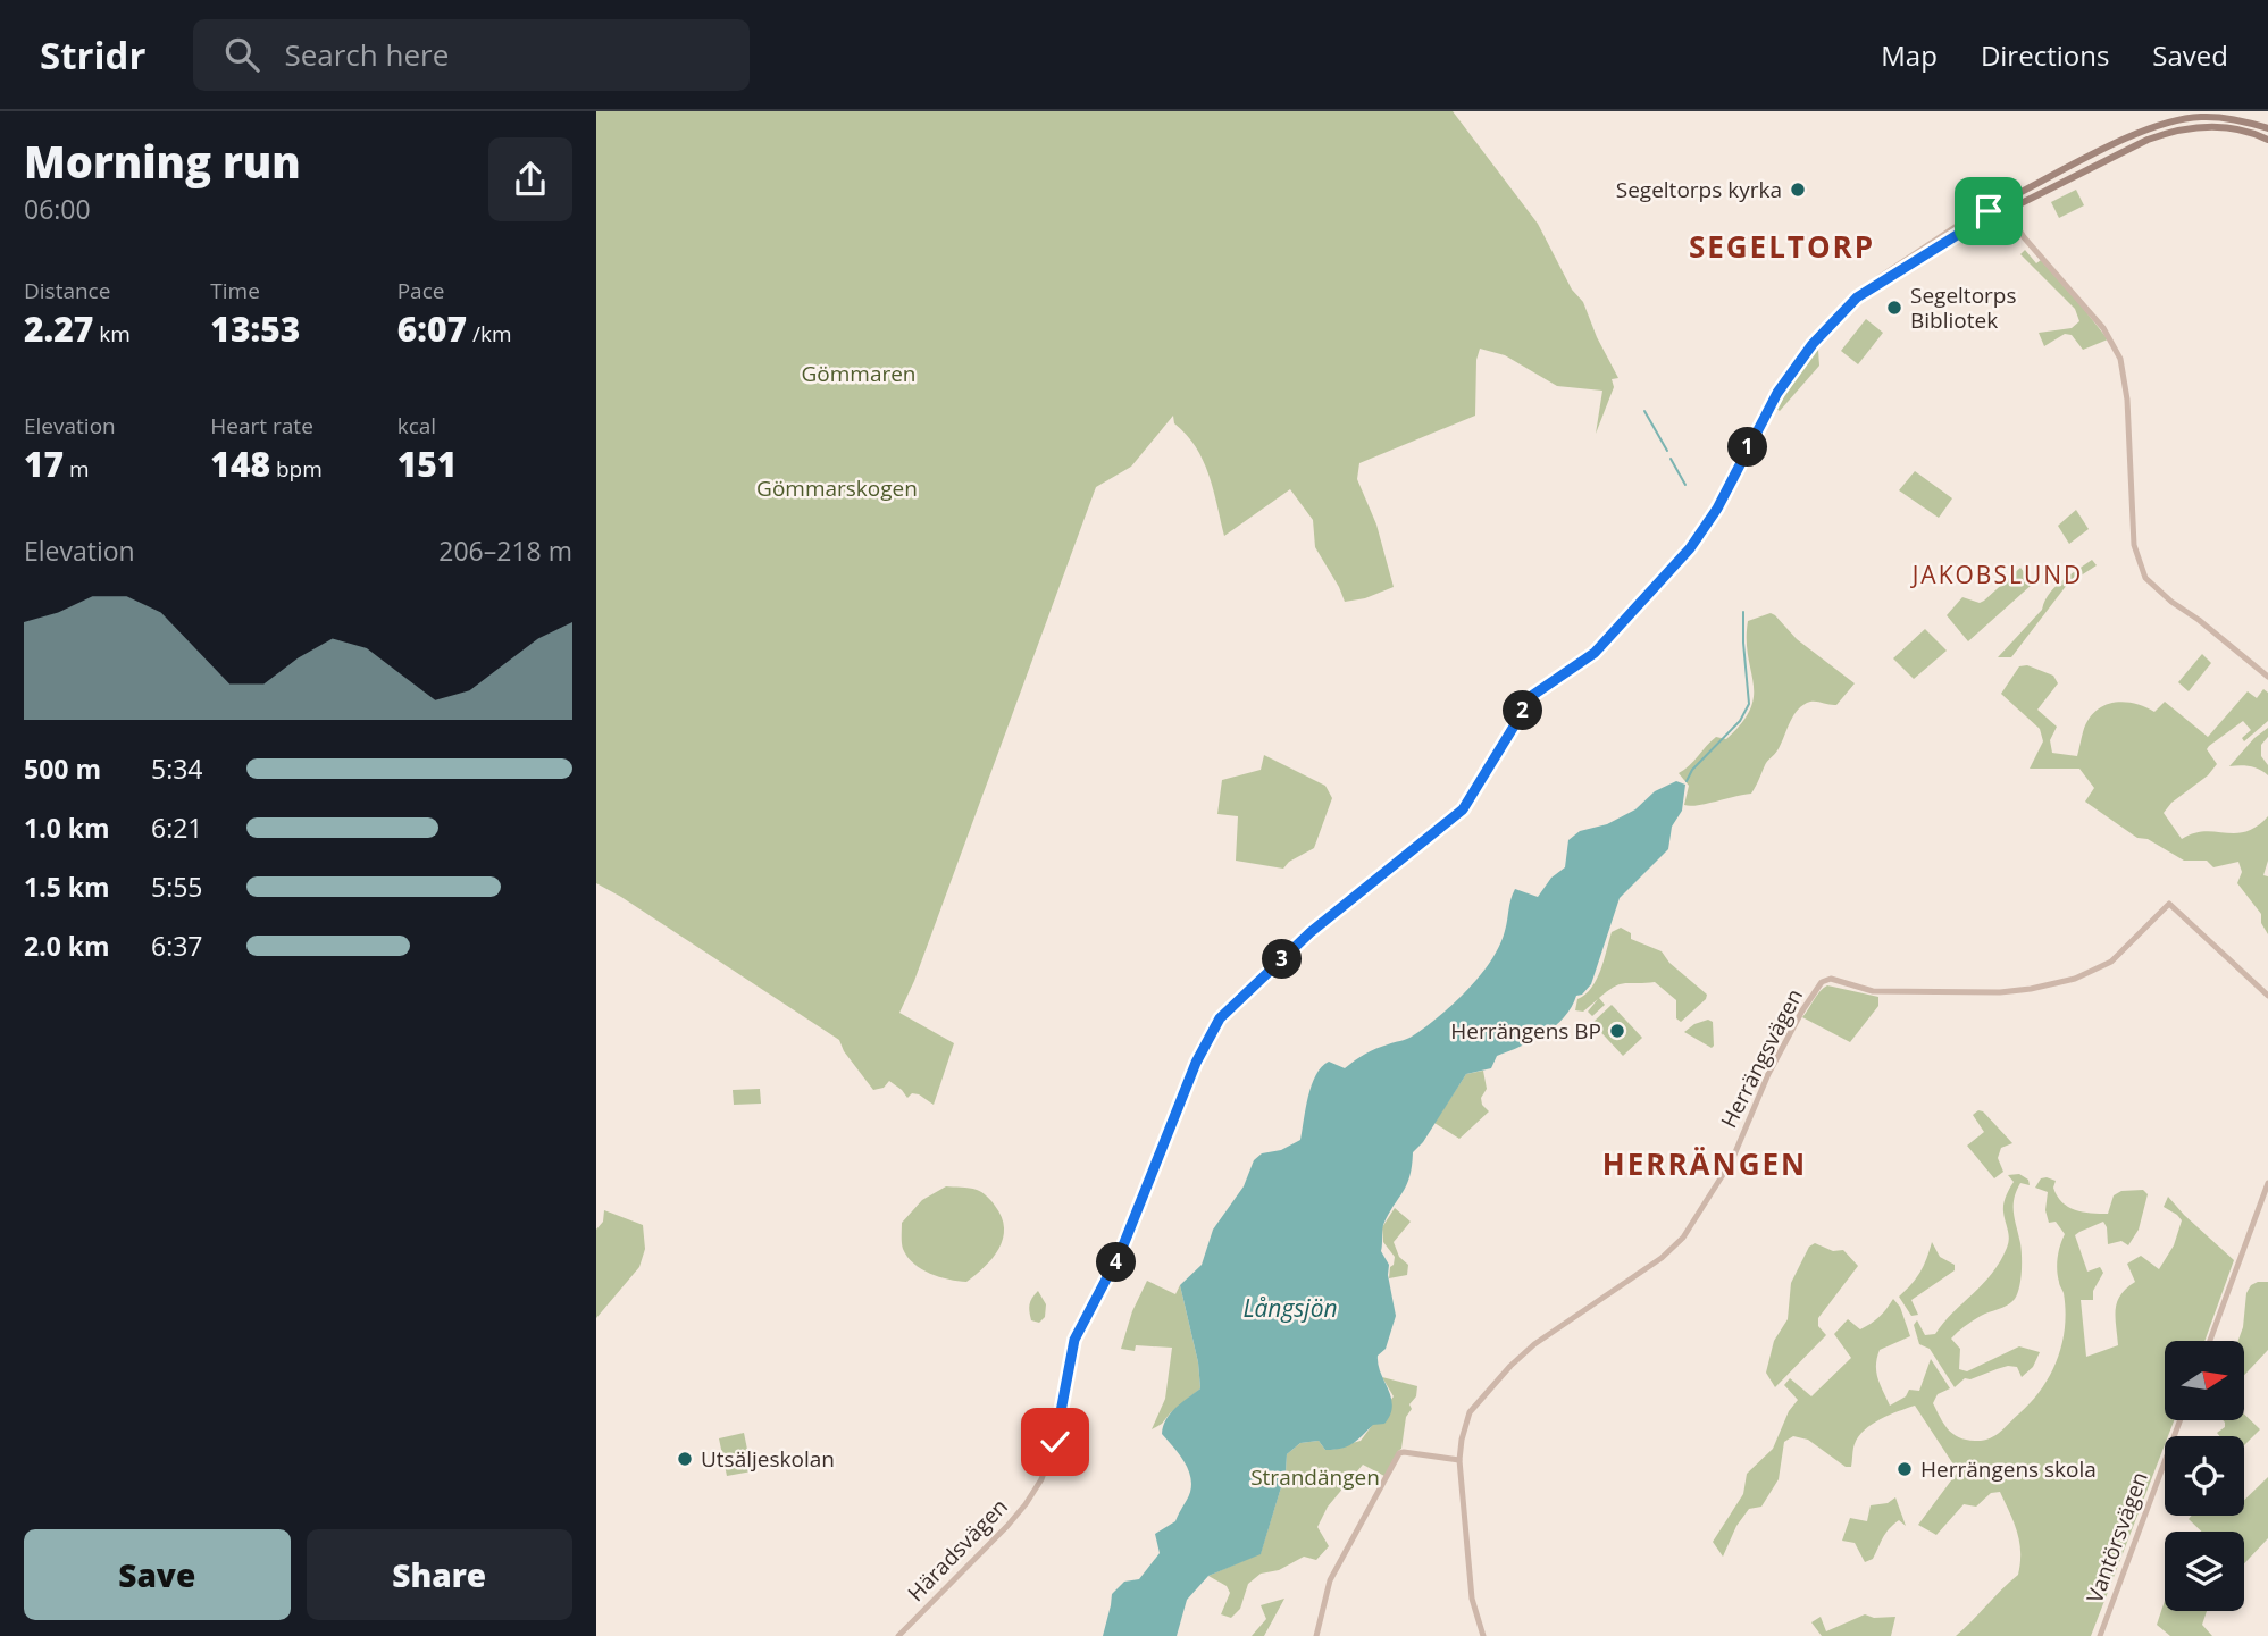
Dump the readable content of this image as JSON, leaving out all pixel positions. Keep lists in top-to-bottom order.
{
  "streets": {
    "street": ["Herrängsvägen", "Vantörsvägen", "Häradsvägen"]
  },
  "districts": ["SEGELTORP", "JAKOBSLUND", "HERRÄNGEN"],
  "water": ["Långsjön"],
  "parks": ["Gömmaren", "Gömmarskogen", "Strandängen"],
  "places": [
    "Segeltorps kyrka",
    "Segeltorps Bibliotek",
    "Herrängens BP",
    "Utsäljeskolan",
    "Herrängens skola"
  ],
  "north": "right",
  "page": {
    "header": "Stridr",
    "search": "Search here",
    "nav": ["Map", "Directions", "Saved"],
    "heading": ["Morning run", "06:00"],
    "stats": [
      ["Distance", "2.27 km"],
      ["Time", "13:53"],
      ["Pace", "6:07 /km"],
      ["Elevation", "17 m"],
      ["Heart rate", "148 bpm"],
      ["kcal", "151"]
    ],
    "pins": [
      "1",
      "2",
      "3",
      "4"
    ],
    "chart": ["Elevation", "206–218 m"],
    "list": [
      {
        "name": "500 m",
        "note": "5:34"
      },
      {
        "name": "1.0 km",
        "note": "6:21"
      },
      {
        "name": "1.5 km",
        "note": "5:55"
      },
      {
        "name": "2.0 km",
        "note": "6:37"
      }
    ],
    "buttons": ["Save", "Share"]
  }
}
